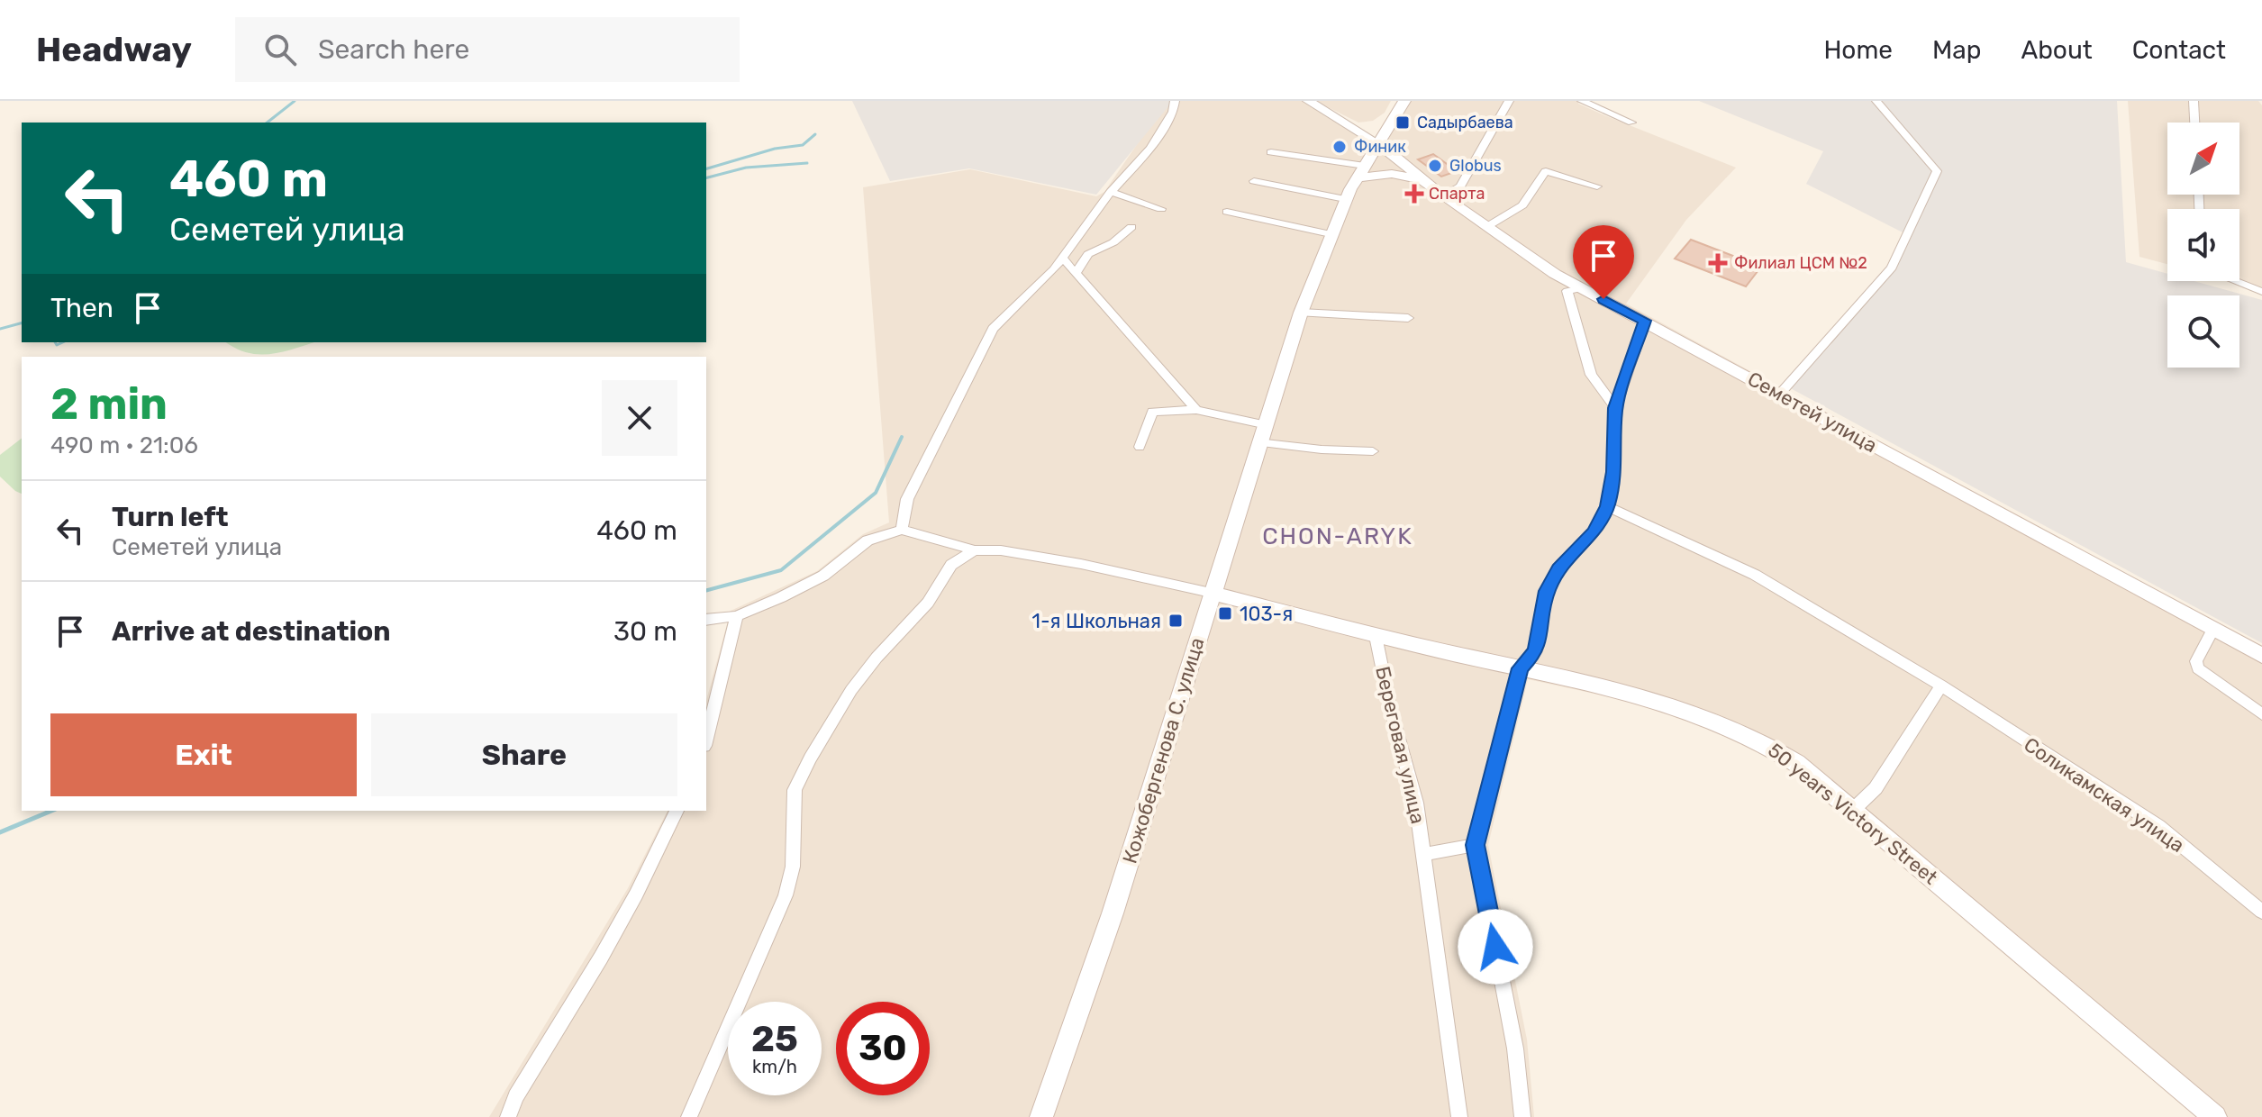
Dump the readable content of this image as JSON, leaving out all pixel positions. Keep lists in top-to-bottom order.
{
  "streets": {
    "main road": ["Семетей улица", "Кожобергенова С. улица", "50 years Victory Street"],
    "street": ["Береговая улица", "Соликамская улица"]
  },
  "crossings": [
    ["Семетей улица", "Кожобергенова С. улица"],
    ["Береговая улица", "50 years Victory Street"],
    ["Кожобергенова С. улица", "50 years Victory Street"]
  ],
  "districts": ["CHON-ARYK"],
  "places": {
    "transit": ["Садырбаева", "103-я", "1-я Школьная"],
    "other": ["Финик", "Globus"],
    "health": ["Спарта", "Филиал ЦСМ №2"]
  },
  "north": "top right",
  "page": {
    "header": "Headway",
    "search": "Search here",
    "nav": [
      "Home",
      "Map",
      "About",
      "Contact"
    ],
    "turn": ["460 m", "Семетей улица"],
    "then": "Then",
    "heading": ["2 min", "490 m · 21:06"],
    "list": [
      {
        "name": "Turn left",
        "note": "Семетей улица",
        "value": "460 m"
      },
      {
        "name": "Arrive at destination",
        "value": "30 m"
      }
    ],
    "buttons": ["Exit", "Share"],
    "speed": "25 km/h",
    "limit": "30"
  }
}
